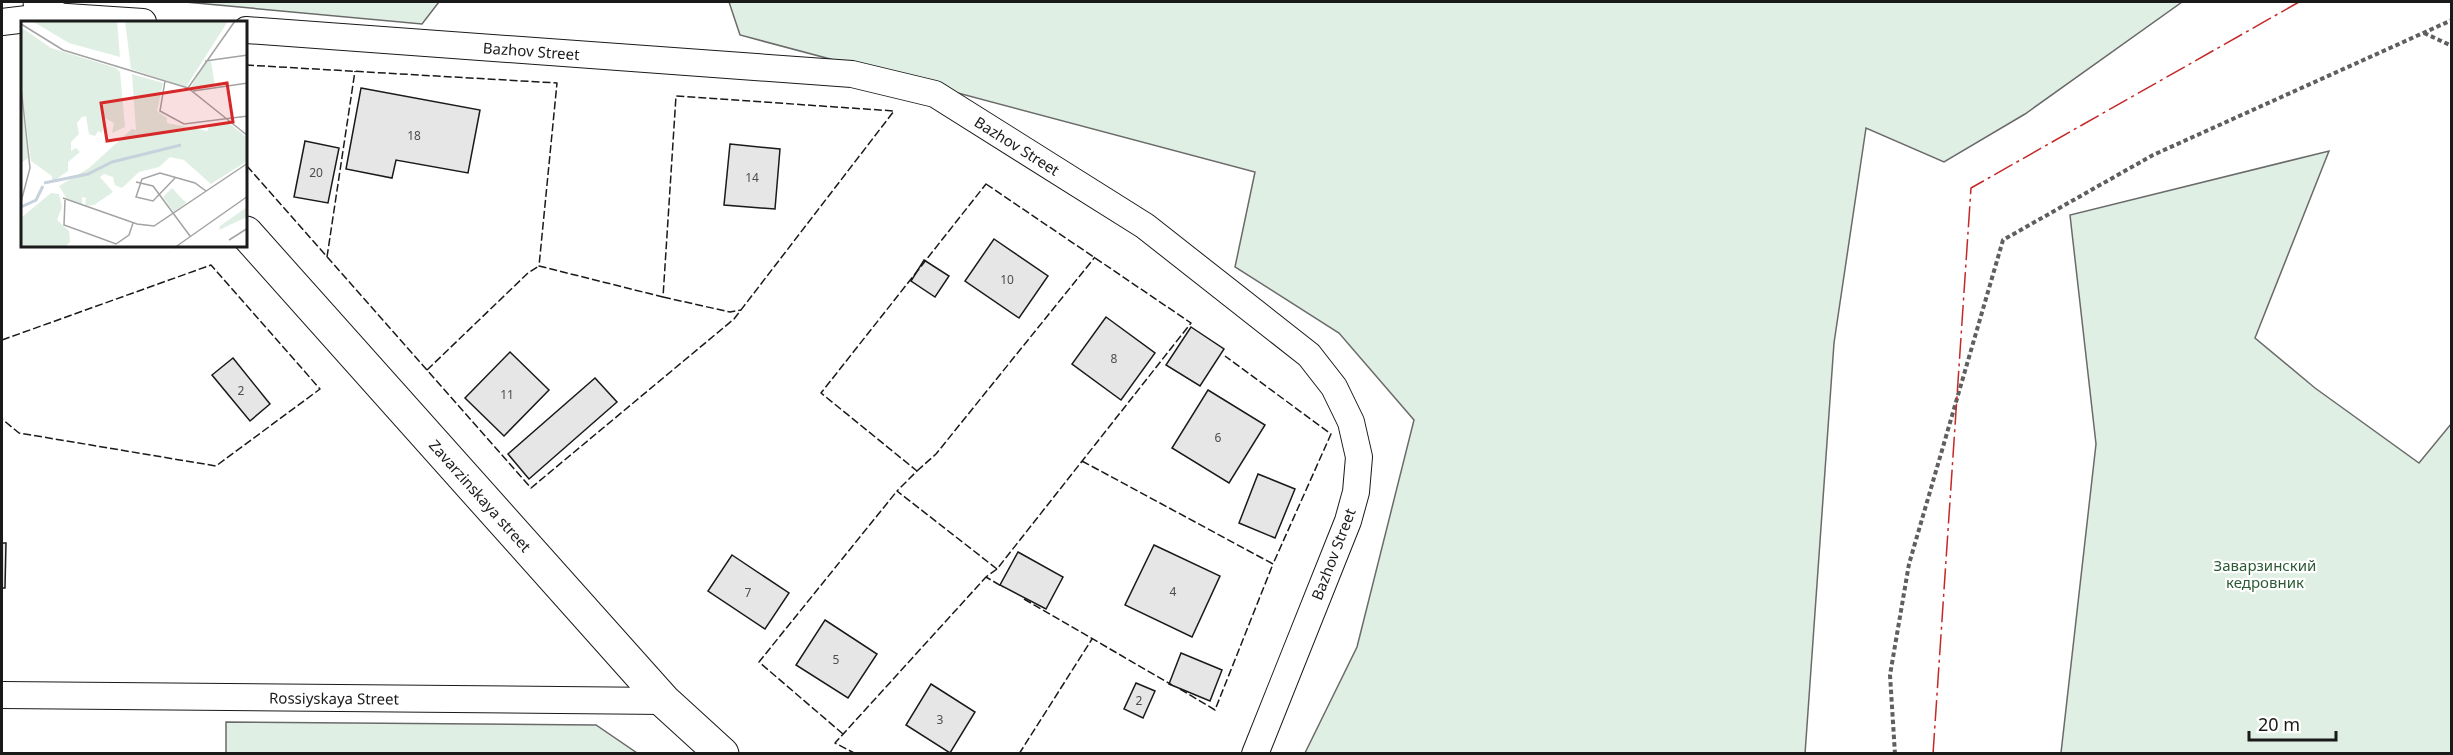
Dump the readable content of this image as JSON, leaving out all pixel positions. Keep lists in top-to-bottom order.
{
  "streets": {
    "street": ["Bazhov Street", "Zavarzinskaya street", "Rossiyskaya Street"]
  },
  "crossings": [
    ["Zavarzinskaya street", "Rossiyskaya Street"]
  ],
  "parks": ["Заварзинский кедровник"],
  "house_numbers": [
    "18",
    "20",
    "14",
    "10",
    "8",
    "2",
    "11",
    "6",
    "4",
    "7",
    "5",
    "2",
    "3"
  ],
  "scale_bar": "20 m"
}
